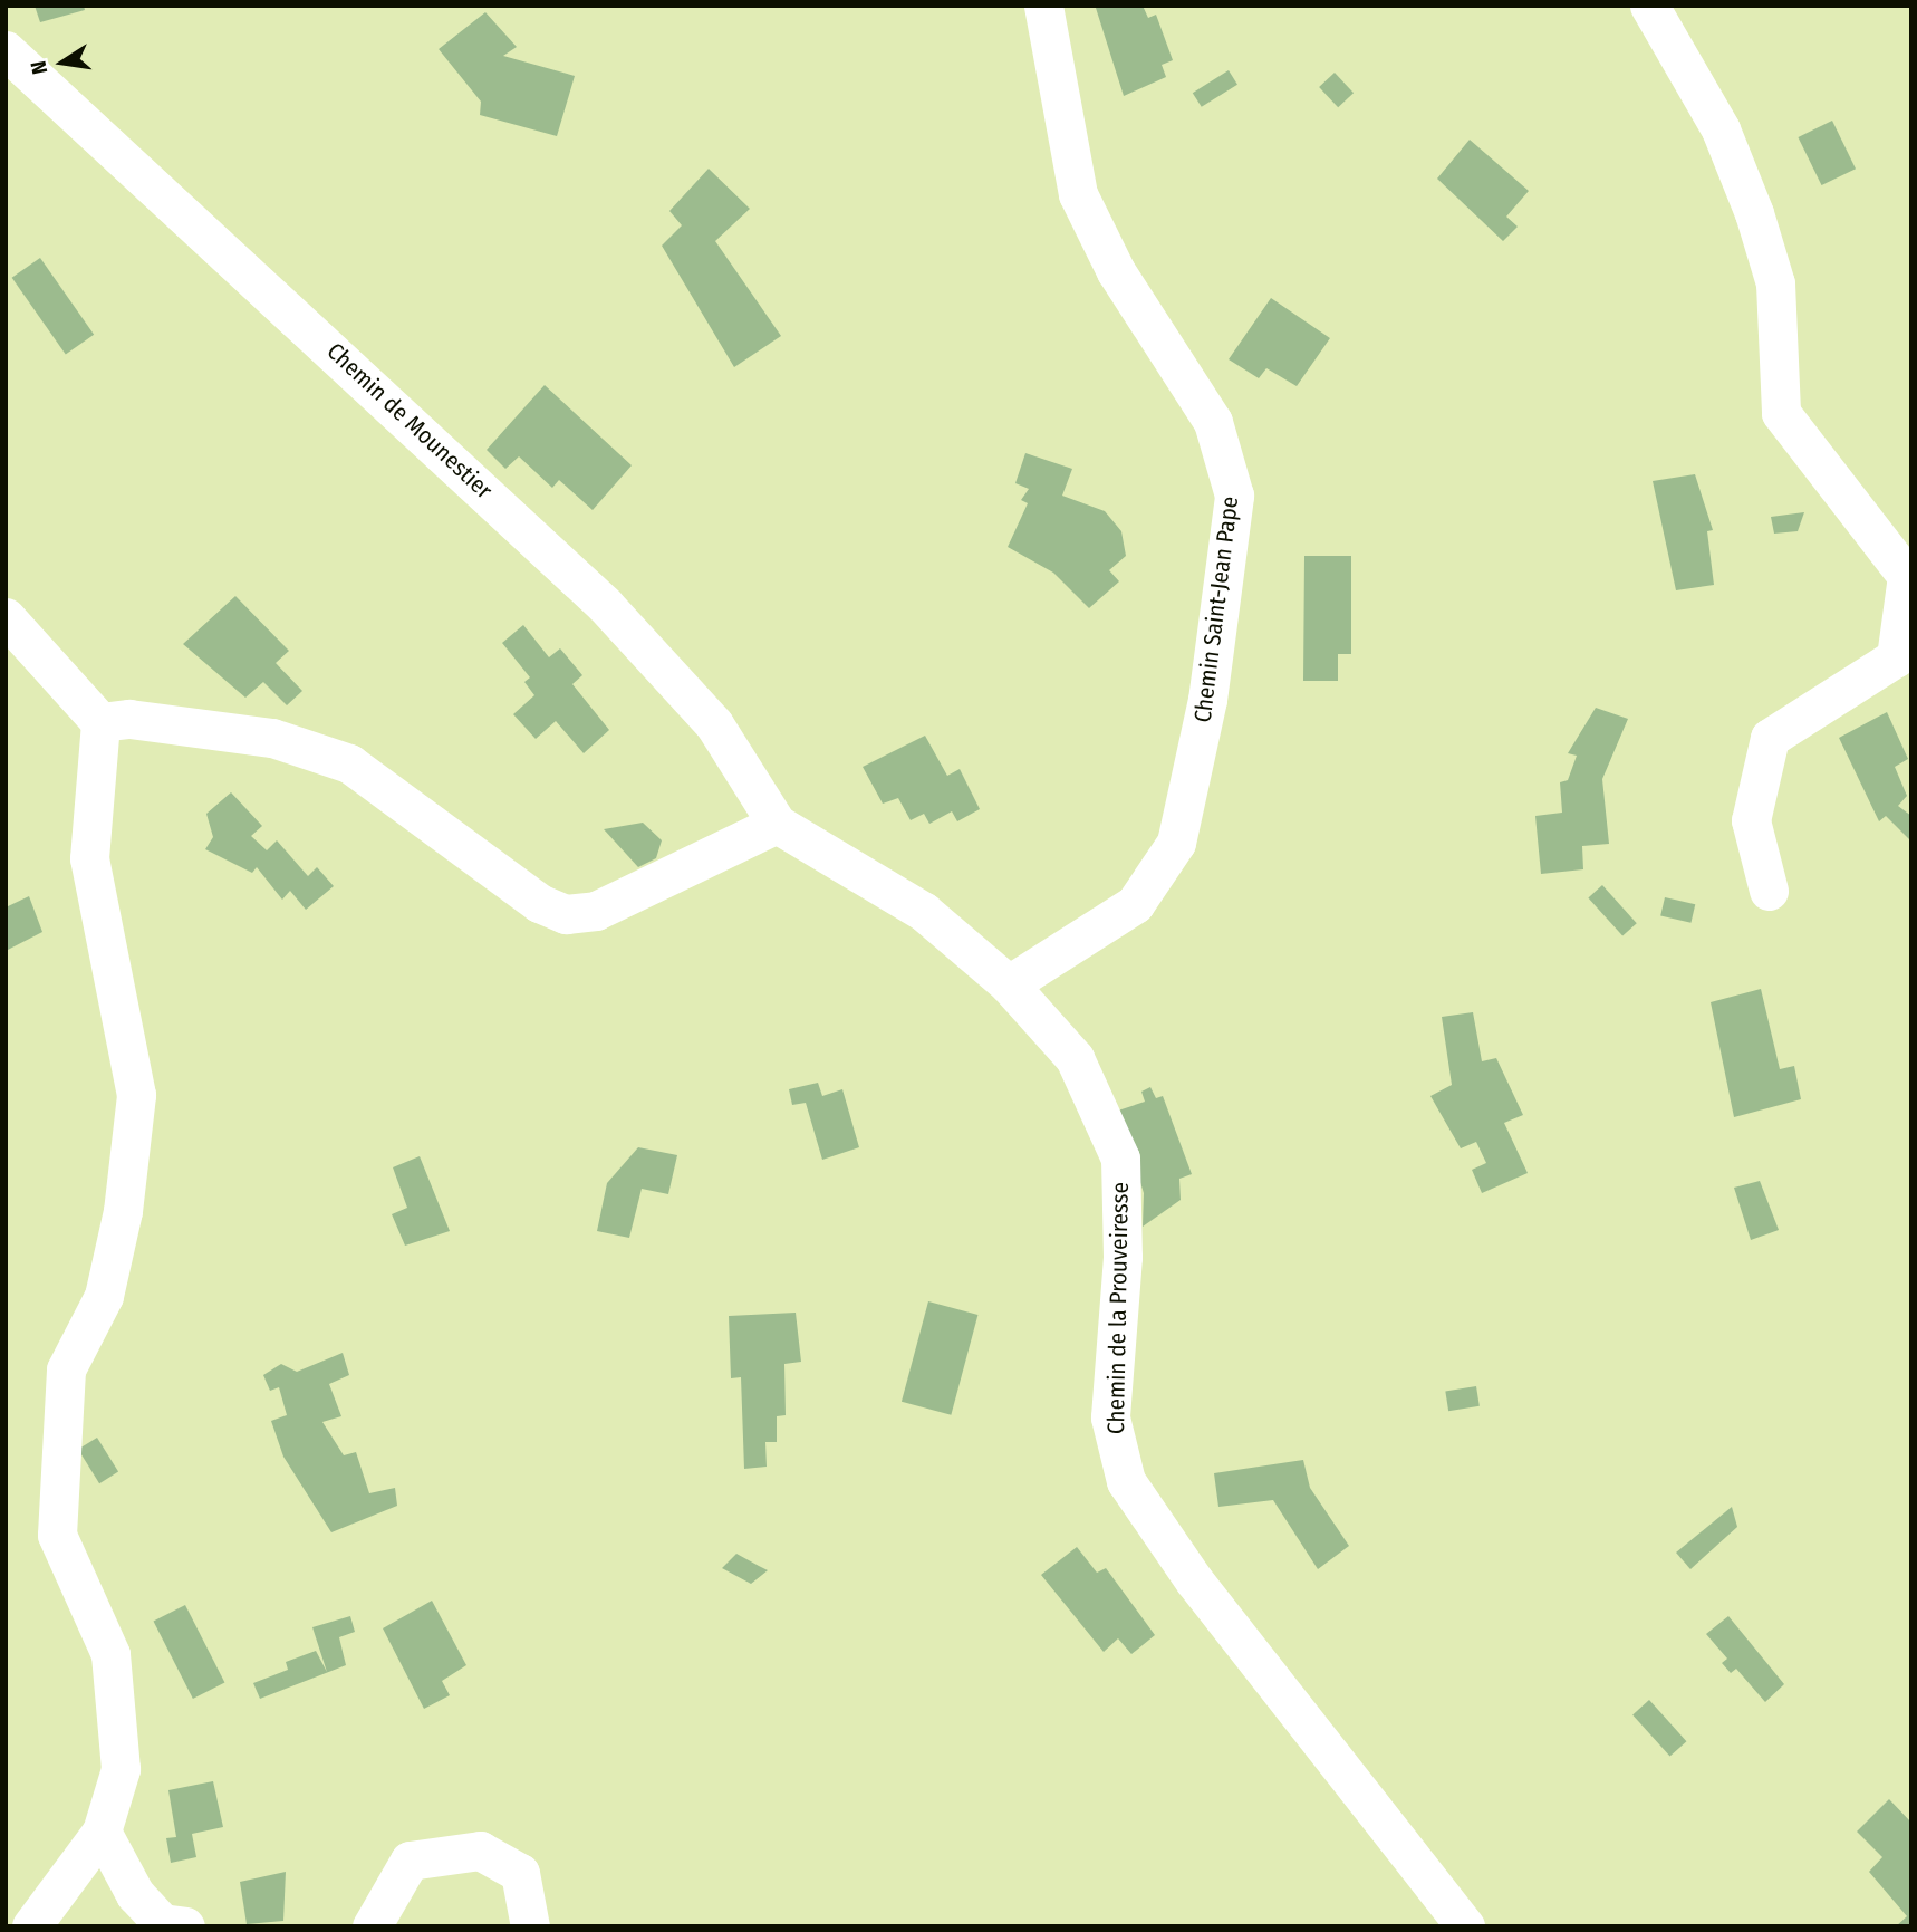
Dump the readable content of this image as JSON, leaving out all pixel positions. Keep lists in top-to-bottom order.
{
  "streets": {
    "street": ["Chemin de Mounestier", "Chemin Saint-Jean Pape", "Chemin de la Prouveiresse"]
  },
  "crossings": [
    ["Chemin de Mounestier", "Chemin de la Prouveiresse"],
    ["Chemin Saint-Jean Pape", "Chemin de la Prouveiresse"]
  ],
  "north": "left"
}
